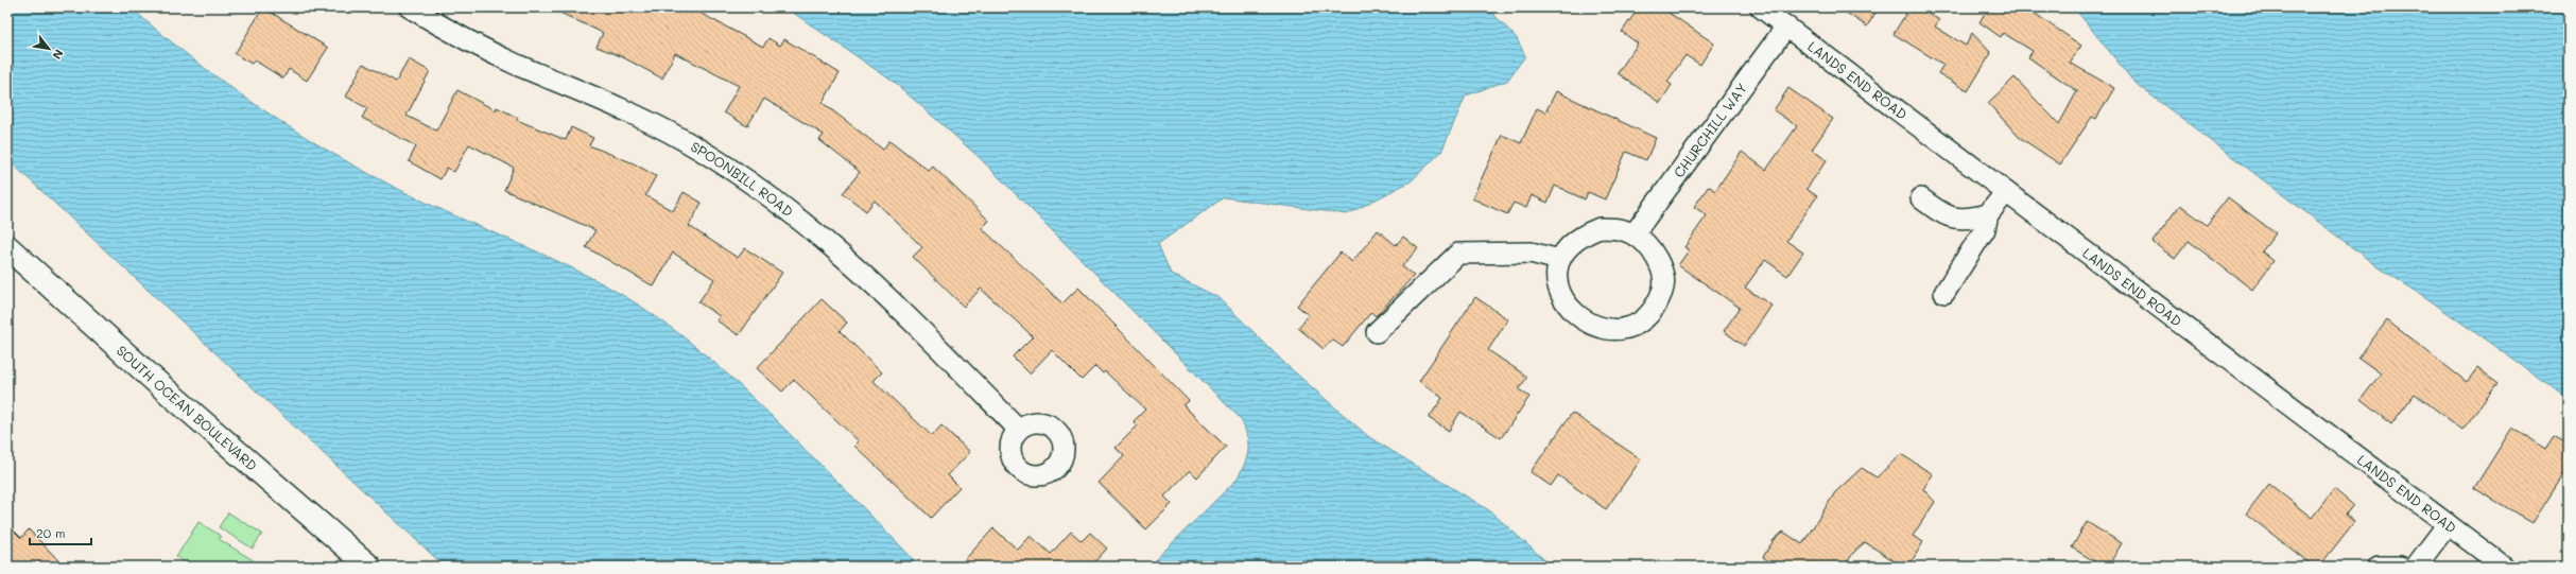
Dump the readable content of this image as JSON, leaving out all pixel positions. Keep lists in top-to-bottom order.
{
  "streets": {
    "main road": ["SOUTH OCEAN BOULEVARD"],
    "street": ["LANDS END ROAD", "CHURCHILL WAY", "SPOONBILL ROAD"]
  },
  "crossings": [
    ["LANDS END ROAD", "CHURCHILL WAY"]
  ],
  "scale_bar": "20 m",
  "north": "bottom right"
}
